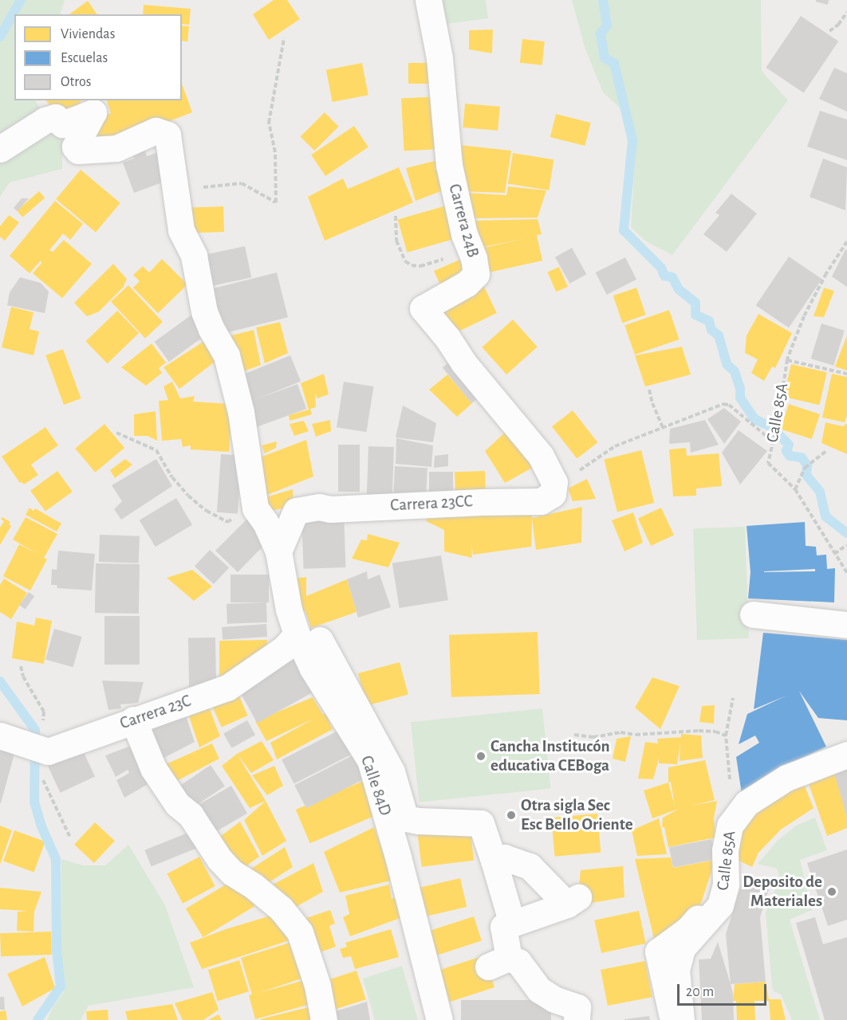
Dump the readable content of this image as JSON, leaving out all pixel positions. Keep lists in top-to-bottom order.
{
  "streets": {
    "street": [
      "Carrera 24B",
      "Calle 85A",
      "Carrera 23CC",
      "Carrera 23C",
      "Calle 84D"
    ]
  },
  "crossings": [
    ["Carrera 24B", "Carrera 23CC"],
    ["Carrera 23CC", "Calle 84D"],
    ["Carrera 23C", "Calle 84D"]
  ],
  "places": ["Cancha Institucón educativa CEBoga", "Otra sigla Sec Esc Bello Oriente", "Deposito de Materiales"],
  "legend": ["Viviendas", "Escuelas", "Otros"],
  "scale_bar": "20 m"
}
